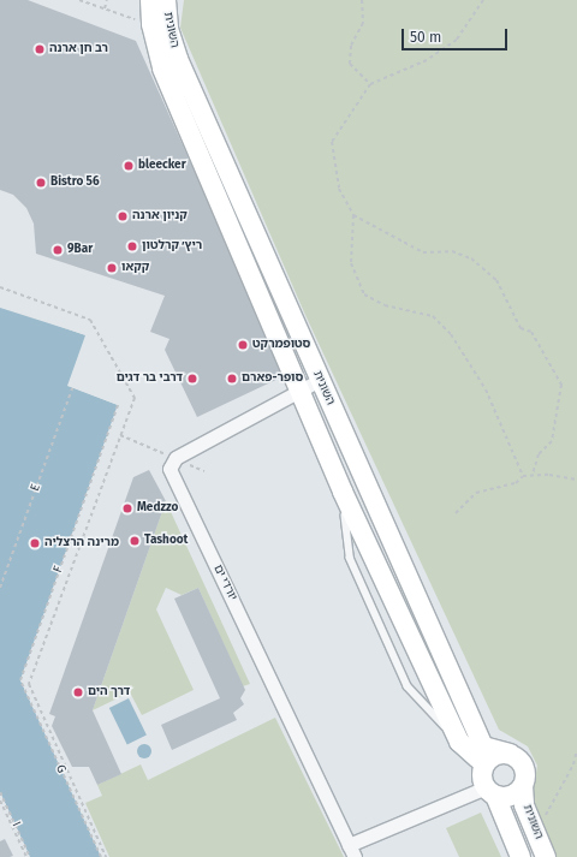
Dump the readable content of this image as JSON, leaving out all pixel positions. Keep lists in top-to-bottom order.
{
  "streets": {
    "street": ["השונית", "יורדי ים"],
    "path": [
      "E",
      "F",
      "G",
      "I"
    ]
  },
  "crossings": [
    ["השונית", "יורדי ים"],
    ["F", "G"]
  ],
  "places": [
    "רב חן ארנה",
    "bleecker",
    "Bistro 56",
    "קניון ארנה",
    "ריץ׳ קרלטון",
    "9Bar",
    "קקאו",
    "סטופמרקט",
    "דרבי בר דגים",
    "סופר-פארם",
    "Medzzo",
    "Tashoot",
    "מרינה הרצליה",
    "דרך הים"
  ],
  "scale_bar": "50 m"
}
